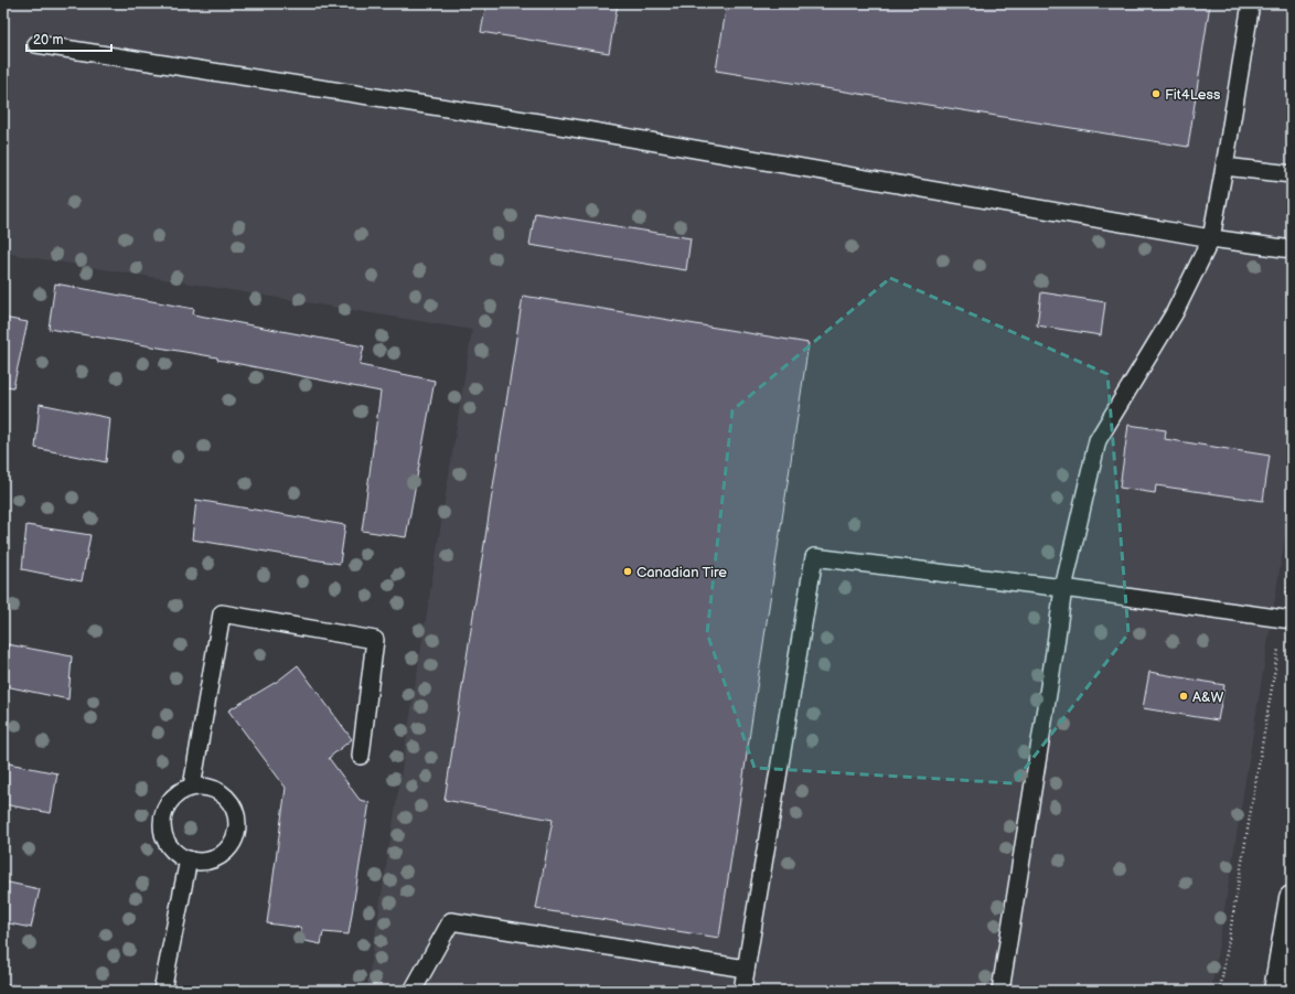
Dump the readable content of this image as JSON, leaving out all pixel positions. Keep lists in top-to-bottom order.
{
  "places": ["Fit4Less", "Canadian Tire", "A&W"],
  "scale_bar": "20 m"
}
